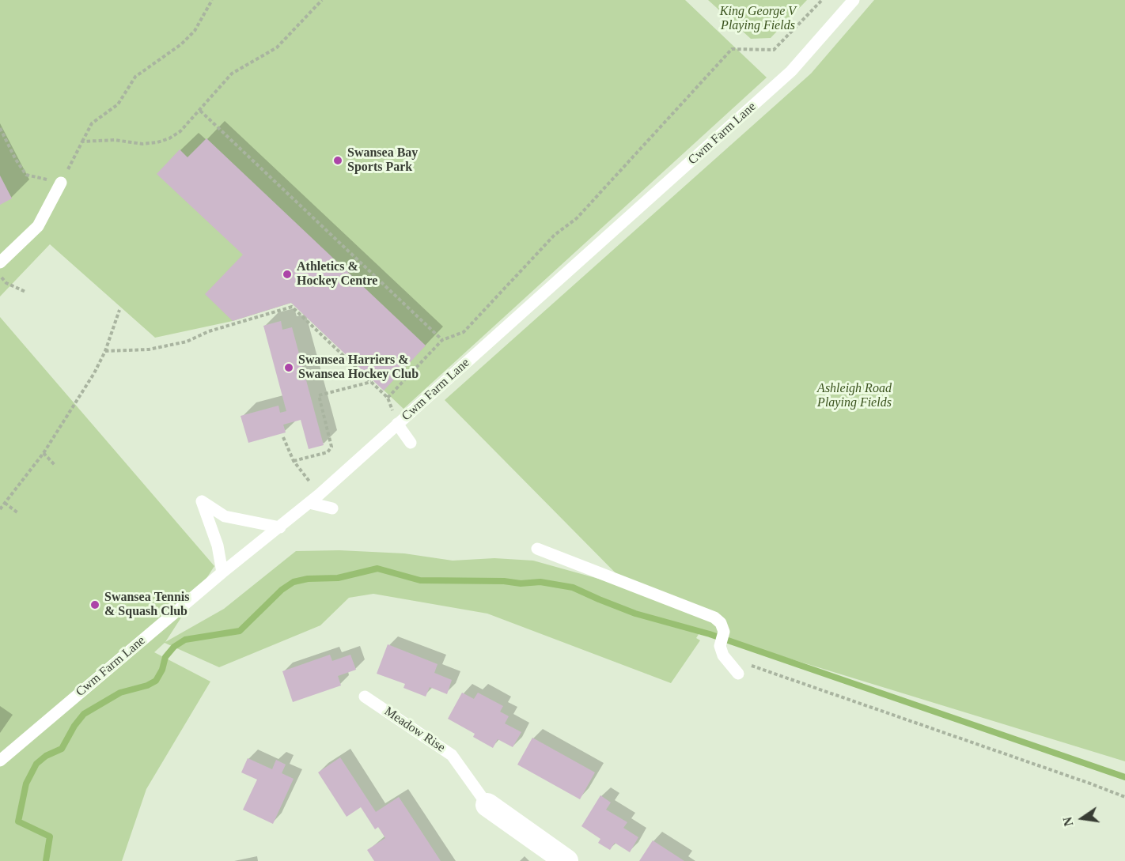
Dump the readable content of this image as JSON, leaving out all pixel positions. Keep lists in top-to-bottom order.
{
  "streets": {
    "street": ["Meadow Rise"],
    "lane": ["Cwm Farm Lane"]
  },
  "parks": ["King George V Playing Fields", "Ashleigh Road Playing Fields"],
  "places": [
    "Swansea Bay Sports Park",
    "Athletics & Hockey Centre",
    "Swansea Harriers & Swansea Hockey Club",
    "Swansea Tennis & Squash Club"
  ],
  "north": "left"
}
